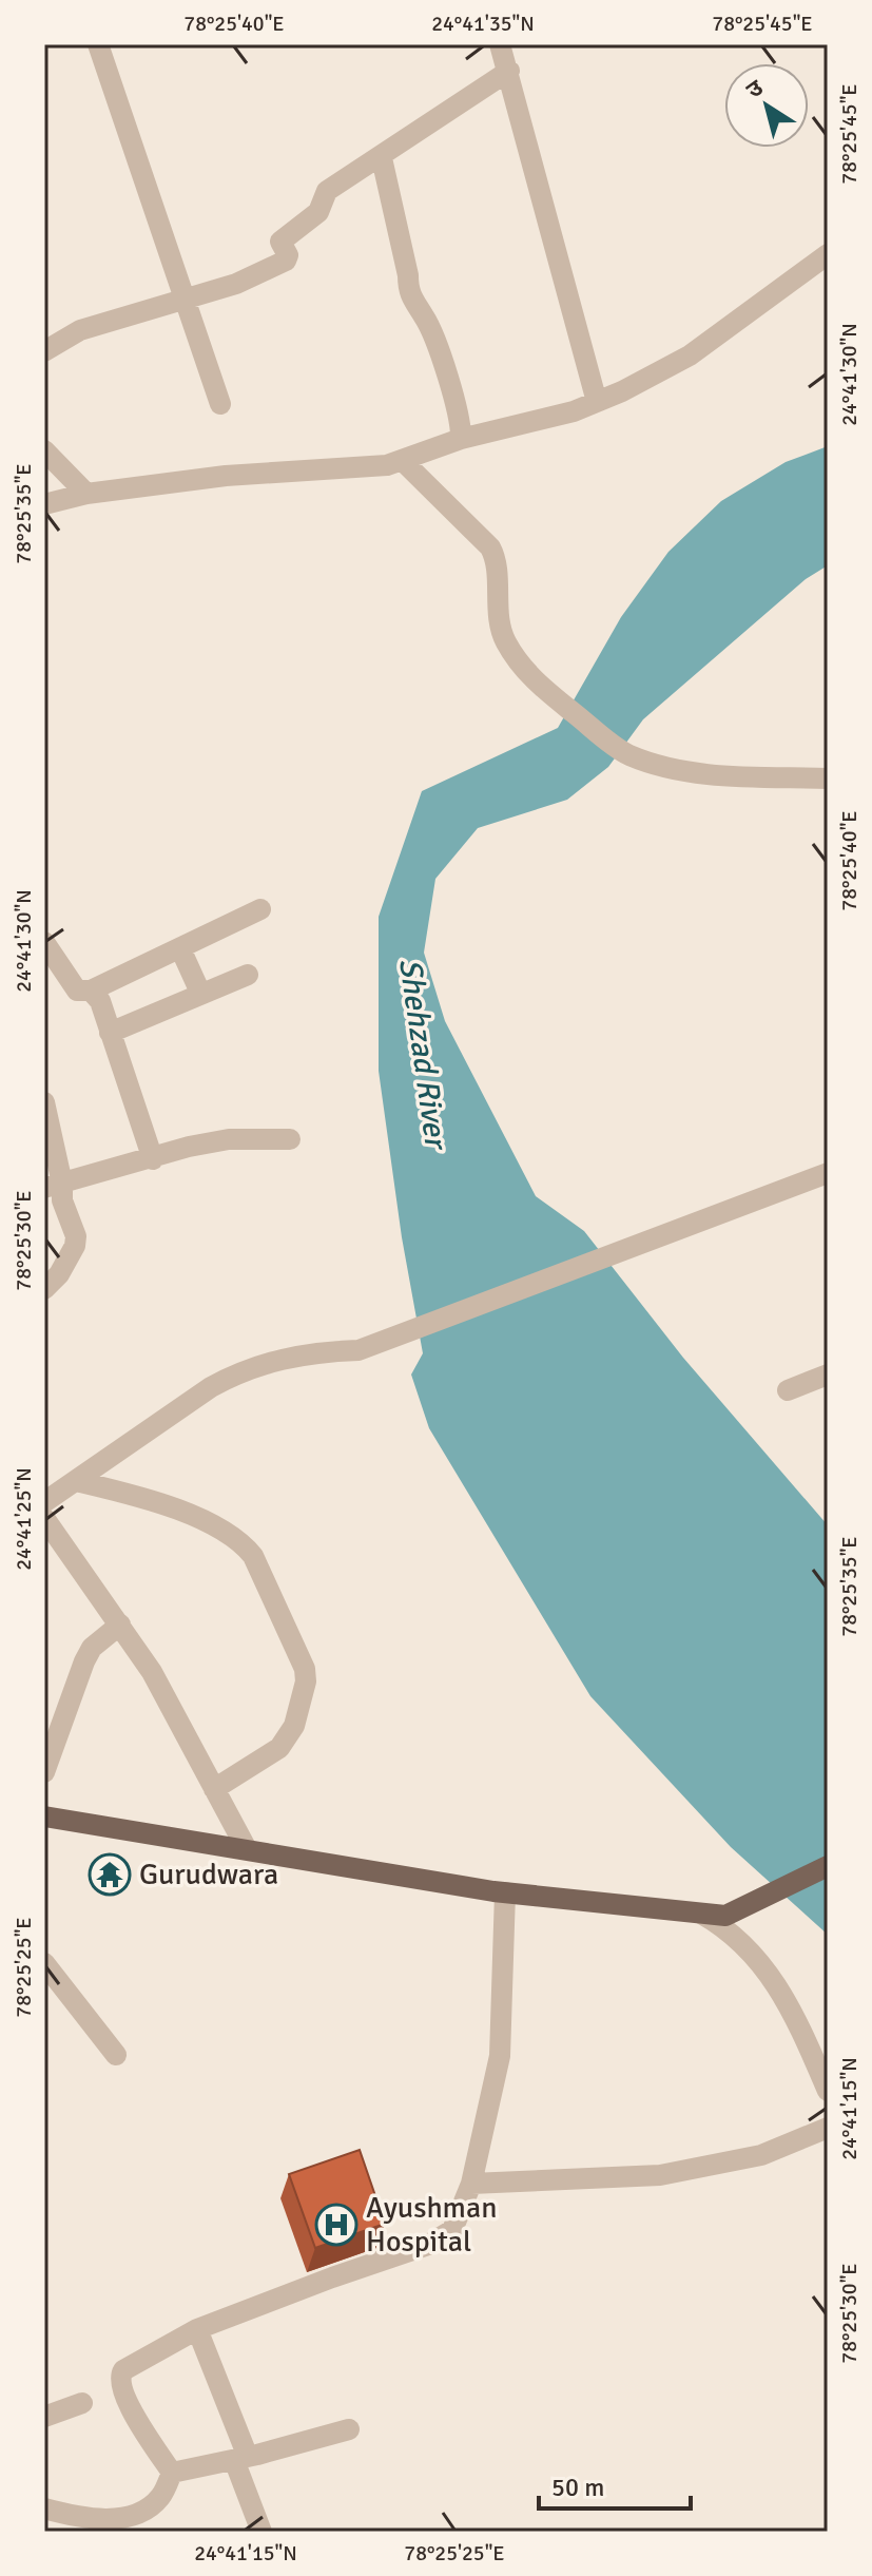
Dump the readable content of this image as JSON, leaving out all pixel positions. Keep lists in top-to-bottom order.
{
  "water": ["Shehzad River"],
  "places": {
    "temple": ["Gurudwara"],
    "hospital": ["Ayushman Hospital"]
  },
  "scale_bar": "50 m",
  "north": "top left",
  "coordinates": [
    "78°25'40\"E",
    "24°41'35\"N",
    "78°25'45\"E",
    "24°41'30\"N",
    "78°25'35\"E",
    "78°25'30\"E",
    "24°41'25\"N",
    "78°25'25\"E",
    "24°41'15\"N"
  ]
}
